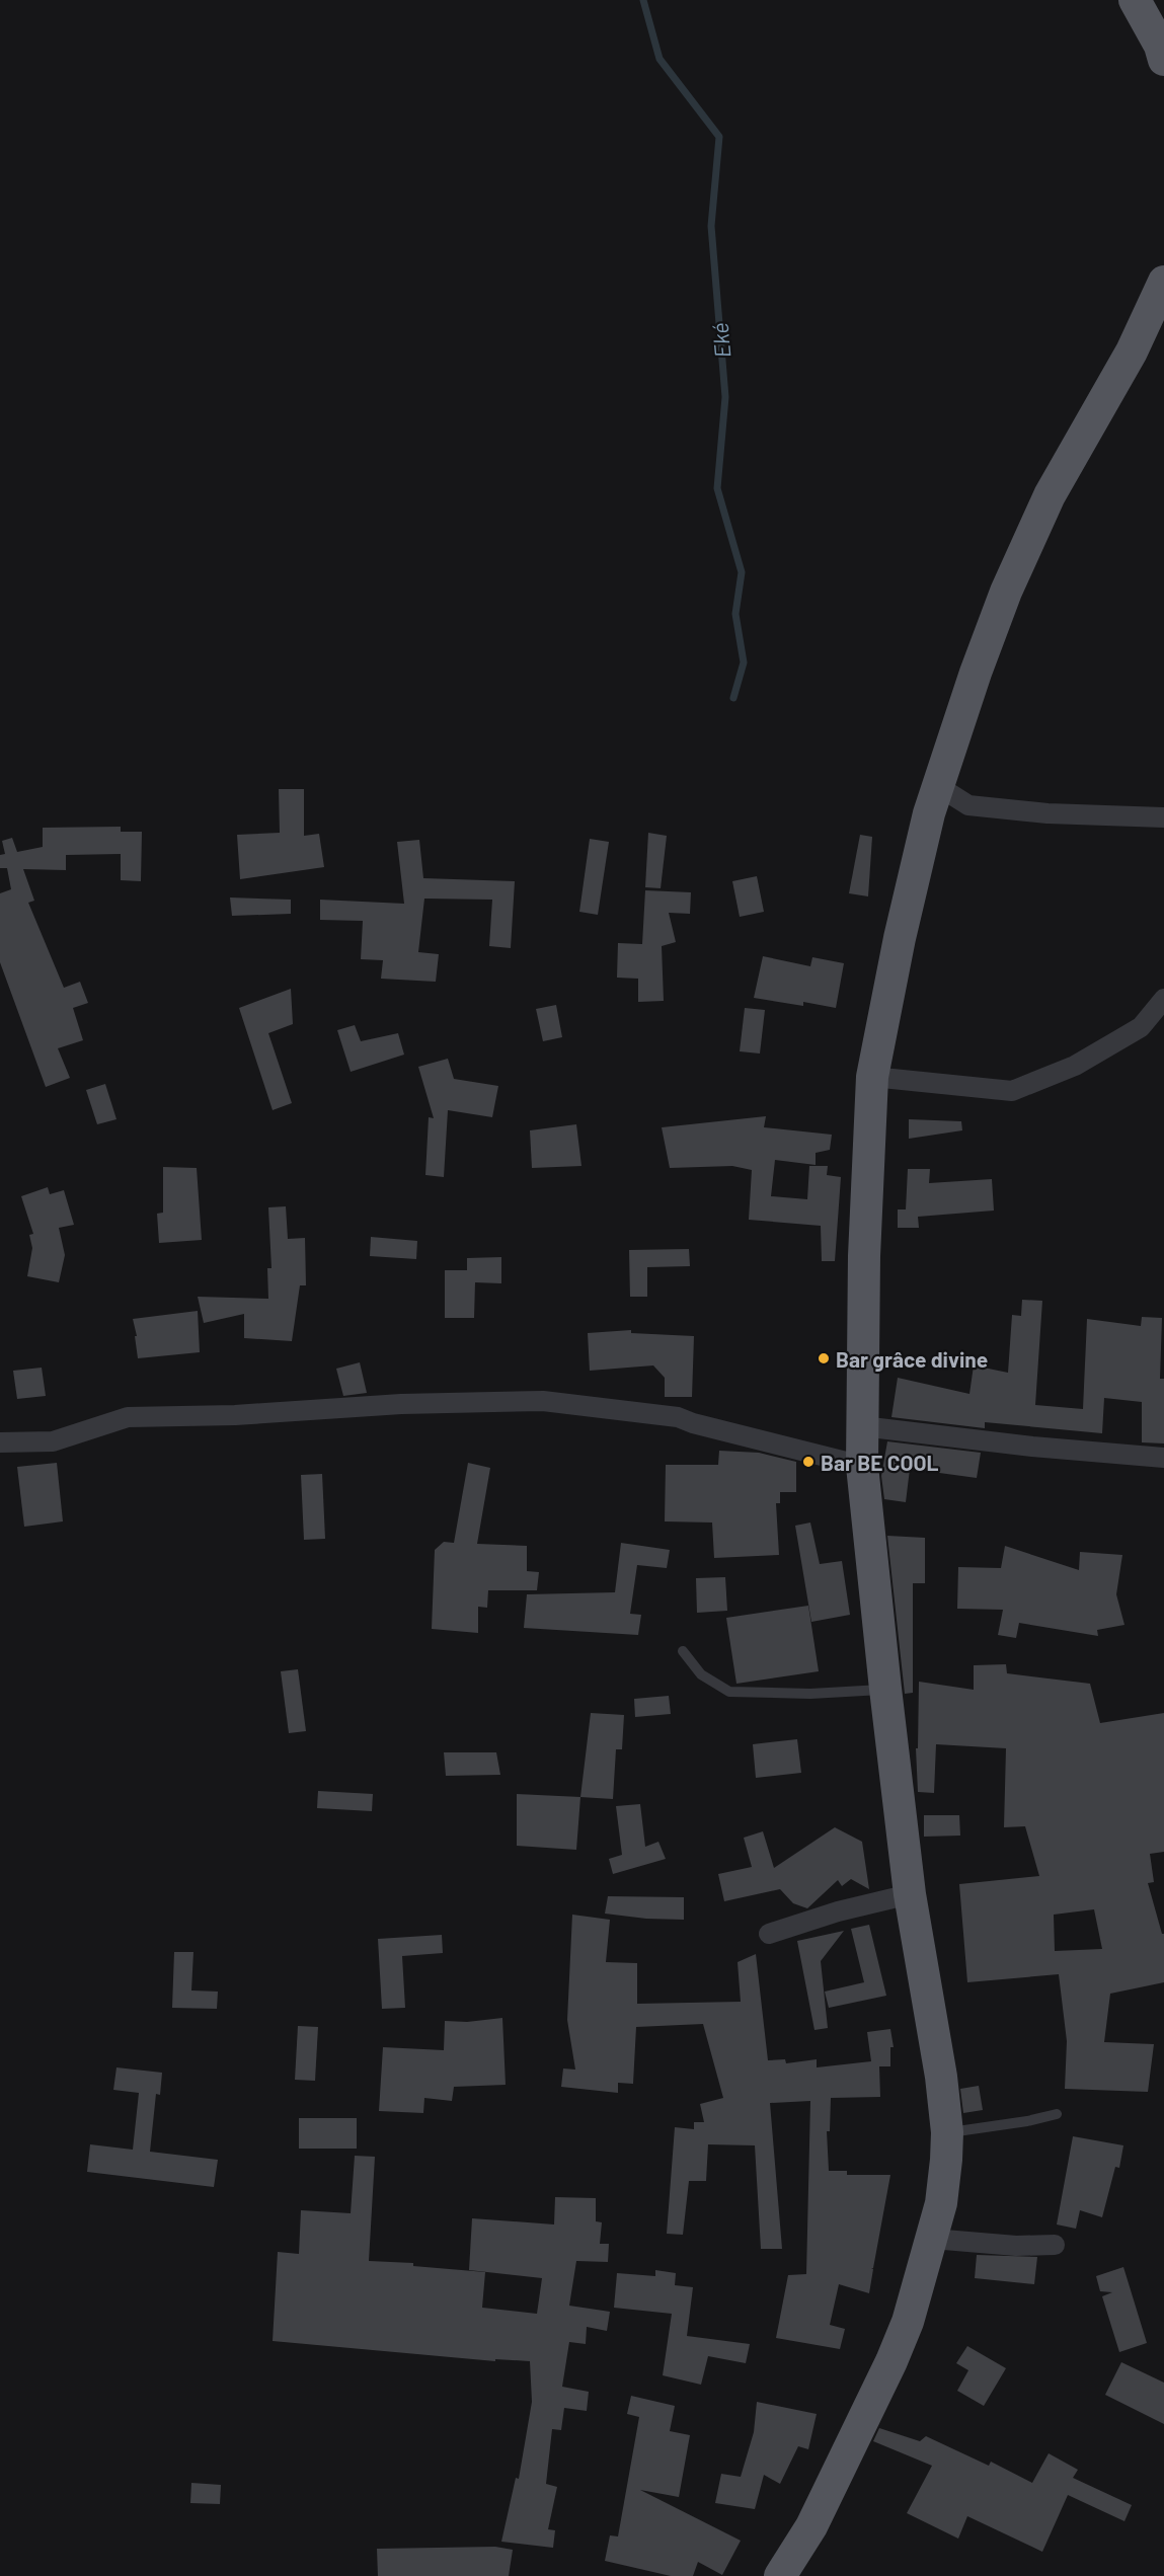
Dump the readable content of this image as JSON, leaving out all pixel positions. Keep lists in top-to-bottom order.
{
  "water": ["Eké"],
  "places": ["Bar grâce divine", "Bar BE COOL"]
}
